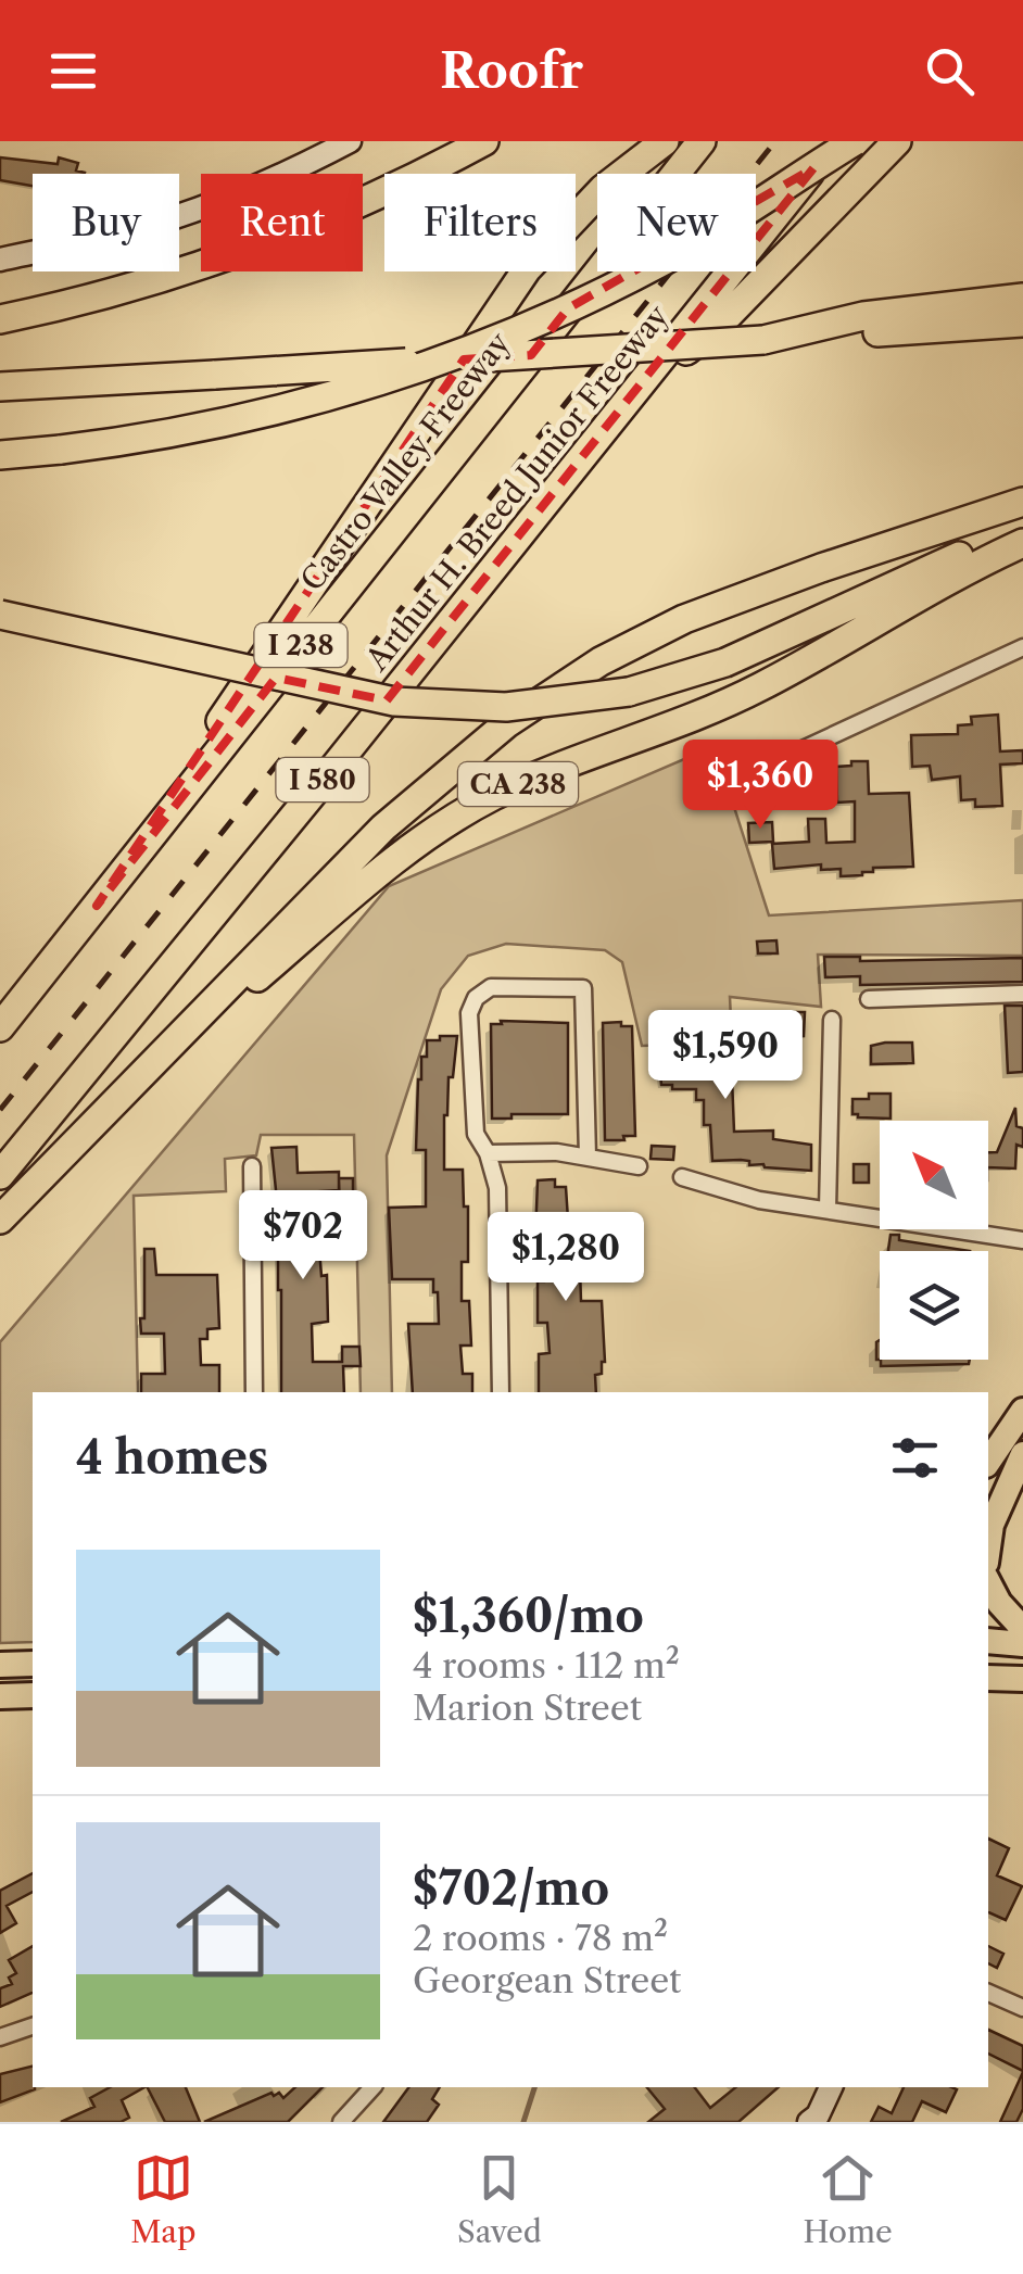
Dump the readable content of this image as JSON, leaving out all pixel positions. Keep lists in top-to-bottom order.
{
  "streets": {
    "highway": [
      "Castro Valley Freeway",
      "Arthur H. Breed Junior Freeway",
      "I 238",
      "I 580",
      "CA 238"
    ]
  },
  "north": "top left",
  "page": {
    "header": "Roofr",
    "chip": [
      "Buy",
      "Rent",
      "Filters",
      "New"
    ],
    "price": [
      "$1,360",
      "$1,590",
      "$702",
      "$1,280"
    ],
    "heading": "4 homes",
    "list": [
      {
        "name": "$1,360/mo",
        "note": "4 rooms · 112 m² · Marion Street"
      },
      {
        "name": "$702/mo",
        "note": "2 rooms · 78 m² · Georgean Street"
      }
    ],
    "tabs": ["Map", "Saved", "Home"]
  }
}
